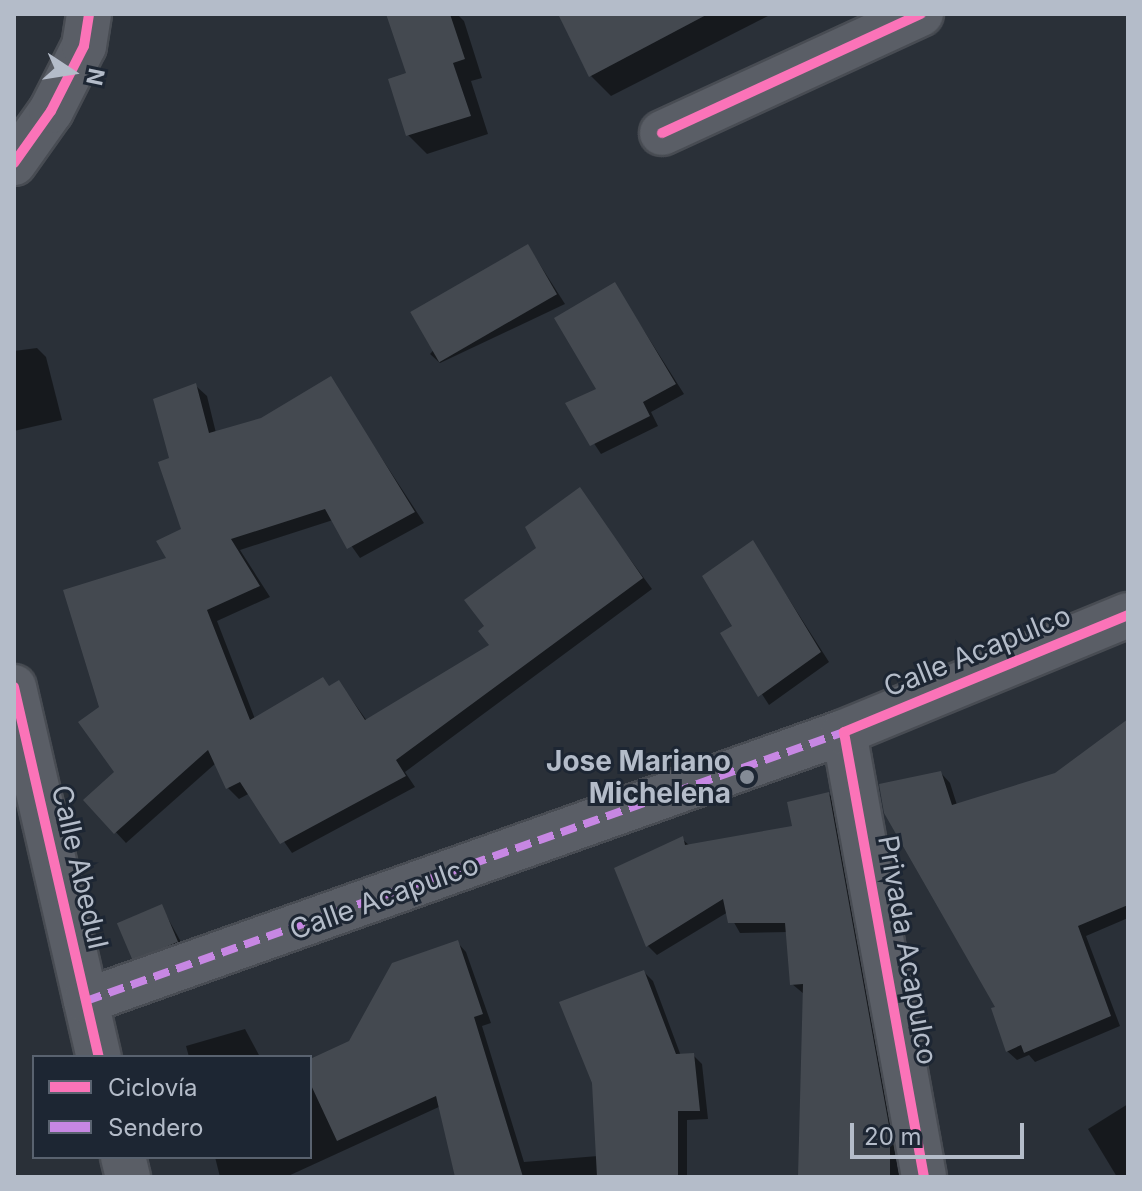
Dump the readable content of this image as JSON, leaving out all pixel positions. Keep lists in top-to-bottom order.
{
  "streets": {
    "street": ["Calle Acapulco", "Calle Abedul", "Privada Acapulco"]
  },
  "crossings": [
    ["Calle Acapulco", "Calle Abedul"],
    ["Calle Acapulco", "Privada Acapulco"]
  ],
  "places": ["Jose Mariano Michelena"],
  "legend": ["Ciclovía", "Sendero"],
  "scale_bar": "20 m",
  "north": "right"
}
